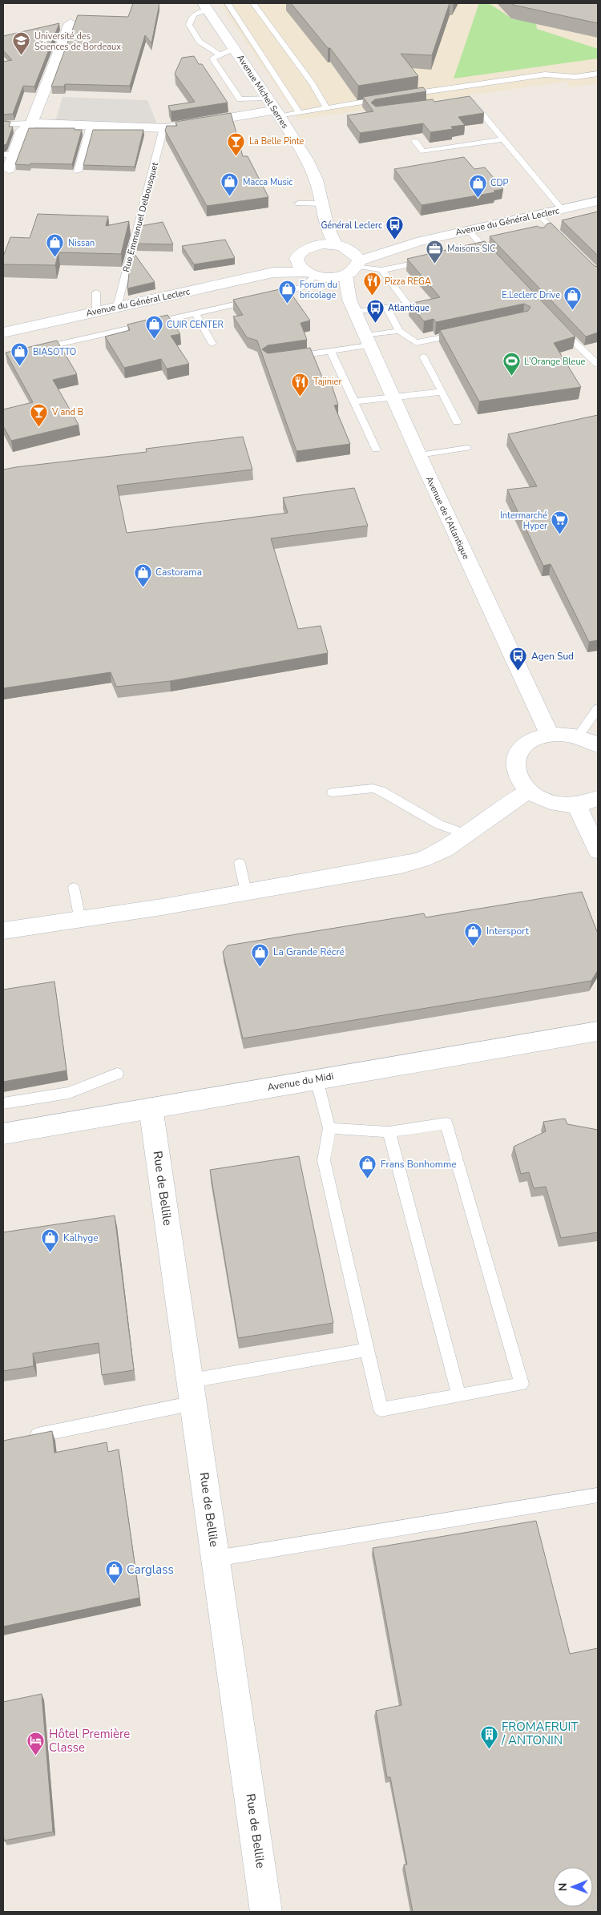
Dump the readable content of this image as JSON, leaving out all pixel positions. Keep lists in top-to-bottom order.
{
  "streets": {
    "street": [
      "Avenue Michel Serres",
      "Avenue du Général Leclerc",
      "Avenue de l'Atlantique",
      "Avenue du Midi",
      "Rue de Bellile"
    ],
    "lane": ["Rue Emmanuel Delbousquet"]
  },
  "crossings": [
    ["Avenue Michel Serres", "Avenue du Général Leclerc"],
    ["Avenue Michel Serres", "Avenue de l'Atlantique"],
    ["Rue Emmanuel Delbousquet", "Avenue du Général Leclerc"],
    ["Avenue du Général Leclerc", "Avenue de l'Atlantique"],
    ["Avenue du Midi", "Rue de Bellile"]
  ],
  "places": {
    "school or university": ["Université des Sciences de Bordeaux"],
    "bar": ["La Belle Pinte", "V and B"],
    "shop": [
      "Macca Music",
      "CDP",
      "Nissan",
      "Forum du bricolage",
      "E.Leclerc Drive",
      "CUIR CENTER",
      "BIASOTTO",
      "Castorama",
      "Intersport",
      "La Grande Récré",
      "Frans Bonhomme",
      "Kalhyge",
      "Carglass"
    ],
    "bus stop": ["Général Leclerc", "Atlantique", "Agen Sud"],
    "office": ["Maisons SIC"],
    "restaurant": ["Pizza REGA", "Tajinier"],
    "sports": ["L'Orange Bleue"],
    "supermarket": ["Intermarché Hyper"],
    "building": ["FROMAFRUIT / ANTONIN"],
    "hotel": ["Hôtel Première Classe"]
  },
  "north": "left"
}
